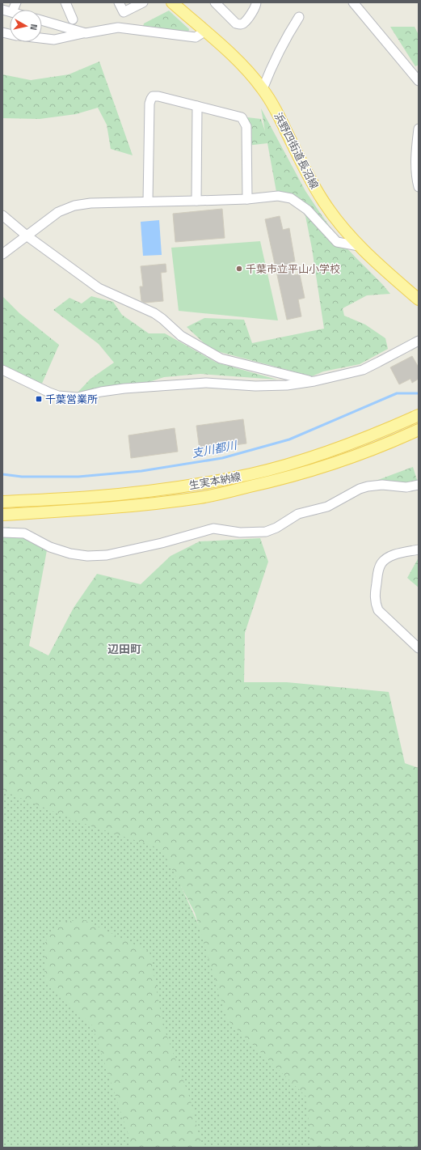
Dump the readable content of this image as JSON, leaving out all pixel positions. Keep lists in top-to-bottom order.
{
  "streets": {
    "main road": ["浜野四街道長沼線", "生実本納線"]
  },
  "districts": ["辺田町"],
  "water": ["支川都川"],
  "places": {
    "other": ["千葉市立平山小学校"],
    "transit": ["千葉営業所"]
  },
  "north": "right"
}
